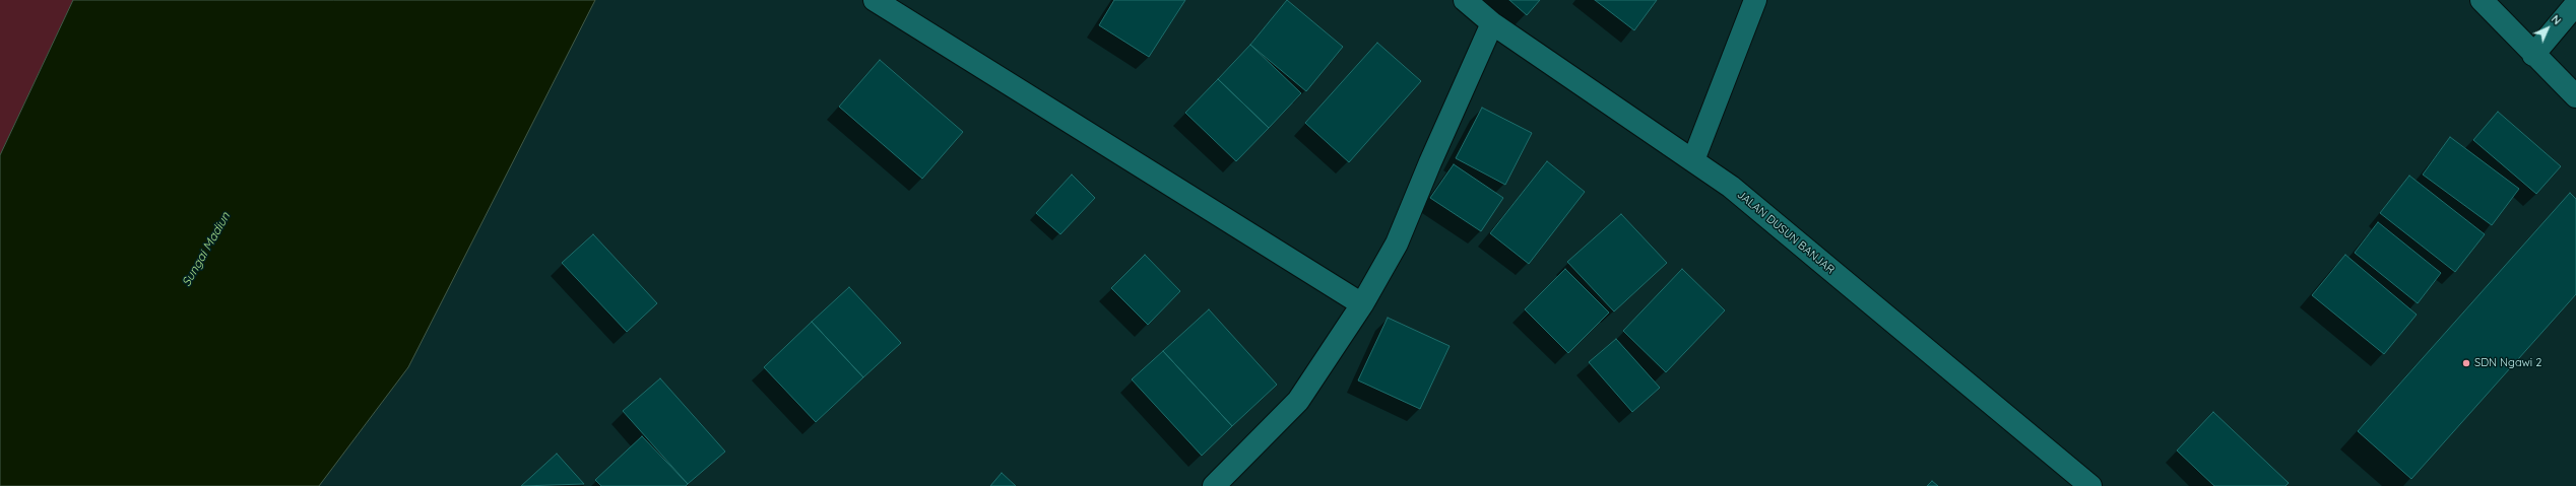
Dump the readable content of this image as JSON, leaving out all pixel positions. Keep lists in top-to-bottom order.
{
  "streets": {
    "street": ["JALAN DUSUN BANJAR"]
  },
  "water": ["Sungai Madiun"],
  "places": ["SDN Ngawi 2"],
  "north": "top right"
}
